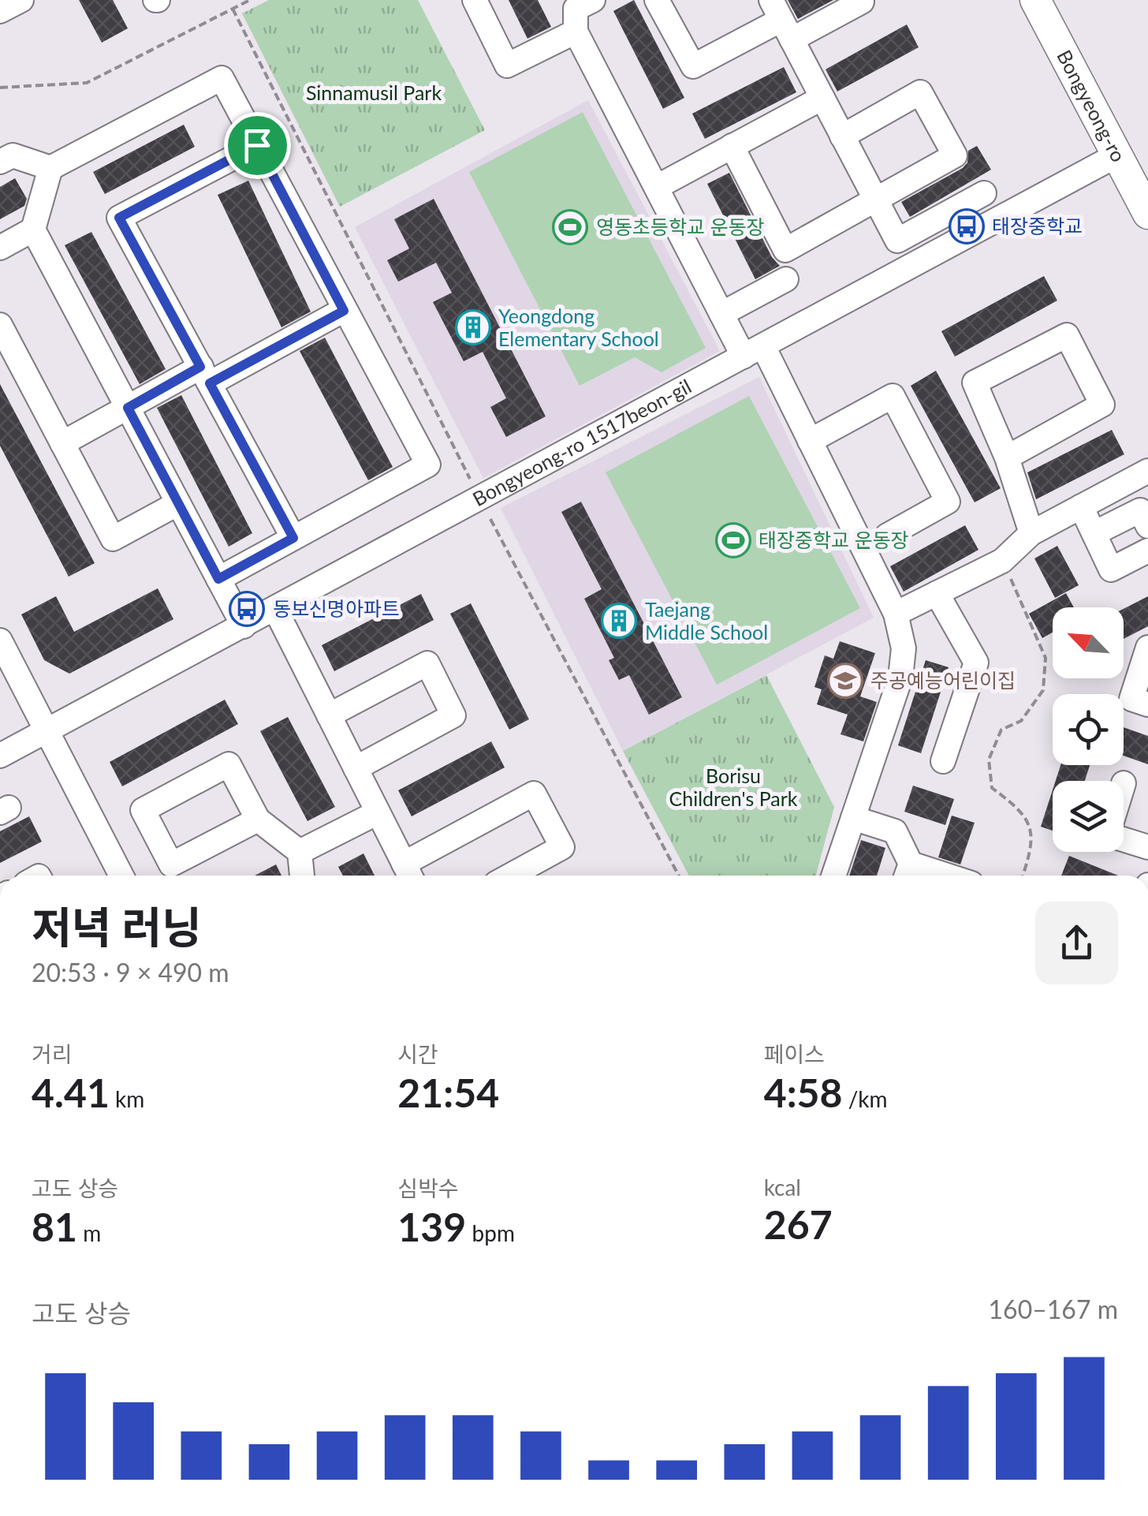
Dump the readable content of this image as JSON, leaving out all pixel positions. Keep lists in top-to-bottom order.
{
  "streets": {
    "main road": ["Bongyeong-ro"],
    "street": ["Bongyeong-ro 1517beon-gil"]
  },
  "crossings": [
    ["Bongyeong-ro", "Bongyeong-ro 1517beon-gil"]
  ],
  "parks": ["Sinnamusil Park", "Borisu Children's Park"],
  "places": {
    "bus stop": ["태장중학교", "동보신명아파트"],
    "sports": ["영동초등학교 운동장", "태장중학교 운동장"],
    "building": ["Yeongdong Elementary School", "Taejang Middle School"],
    "school or university": ["주공예능어린이집"]
  },
  "north": "top left",
  "page": {
    "heading": ["저녁 러닝", "20:53 · 9 × 490 m"],
    "stats": [
      ["거리", "4.41 km"],
      ["시간", "21:54"],
      ["페이스", "4:58 /km"],
      ["고도 상승", "81 m"],
      ["심박수", "139 bpm"],
      ["kcal", "267"]
    ],
    "chart": ["고도 상승", "160–167 m"]
  }
}
